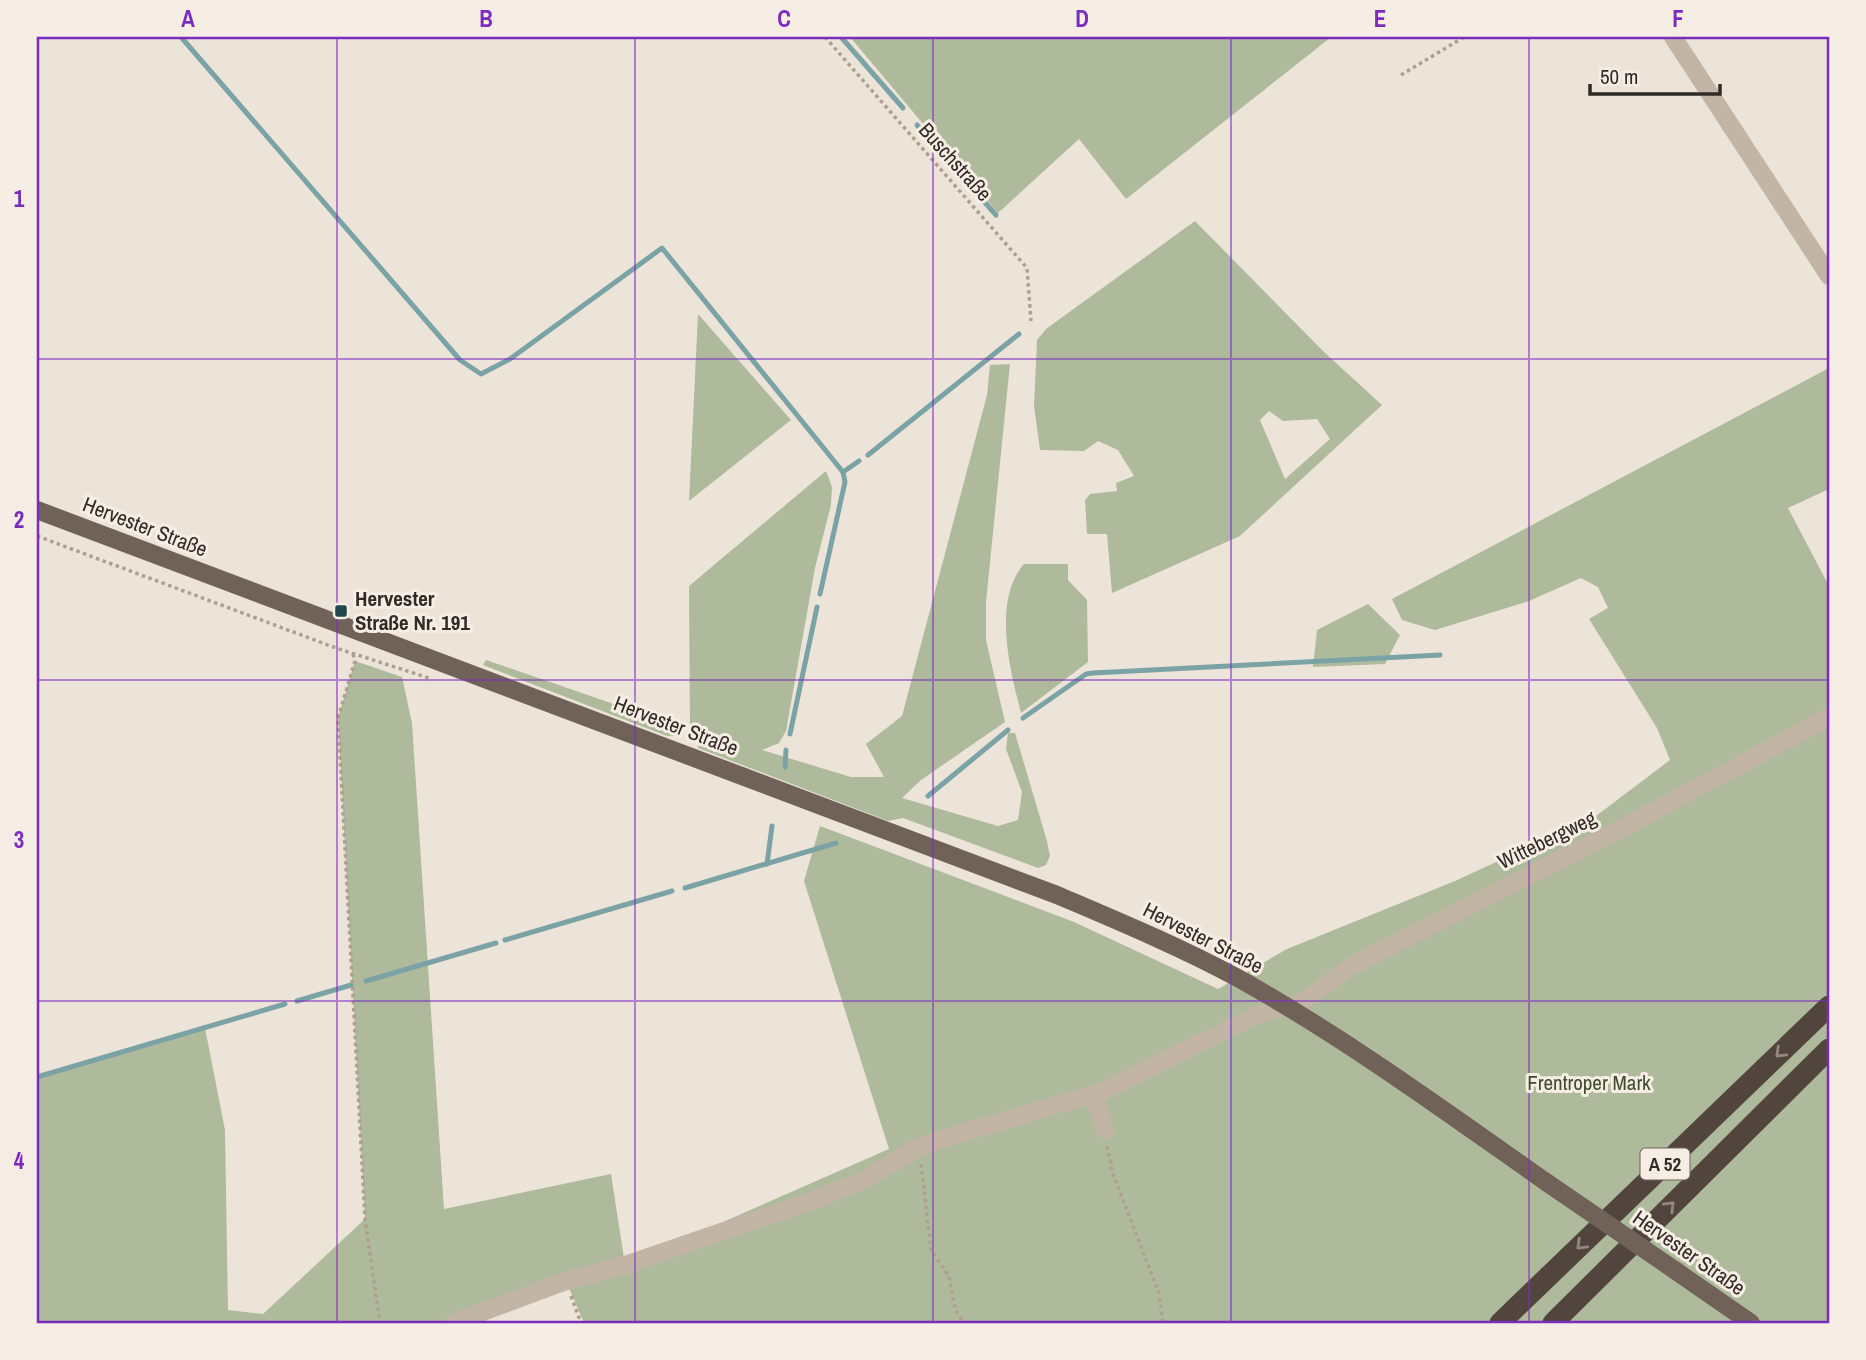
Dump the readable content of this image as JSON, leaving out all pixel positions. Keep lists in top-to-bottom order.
{
  "streets": {
    "highway": ["A 52"],
    "main road": ["Hervester Straße"],
    "street": ["Wittebergweg"],
    "path": ["Buschstraße"]
  },
  "crossings": [
    ["Hervester Straße", "Wittebergweg"]
  ],
  "parks": ["Frentroper Mark"],
  "places": {
    "transit": ["Hervester Straße Nr. 191"]
  },
  "scale_bar": "50 m",
  "grid": {
    "columns": [
      "A",
      "B",
      "C",
      "D",
      "E",
      "F"
    ],
    "rows": [
      "1",
      "2",
      "3",
      "4"
    ]
  }
}
